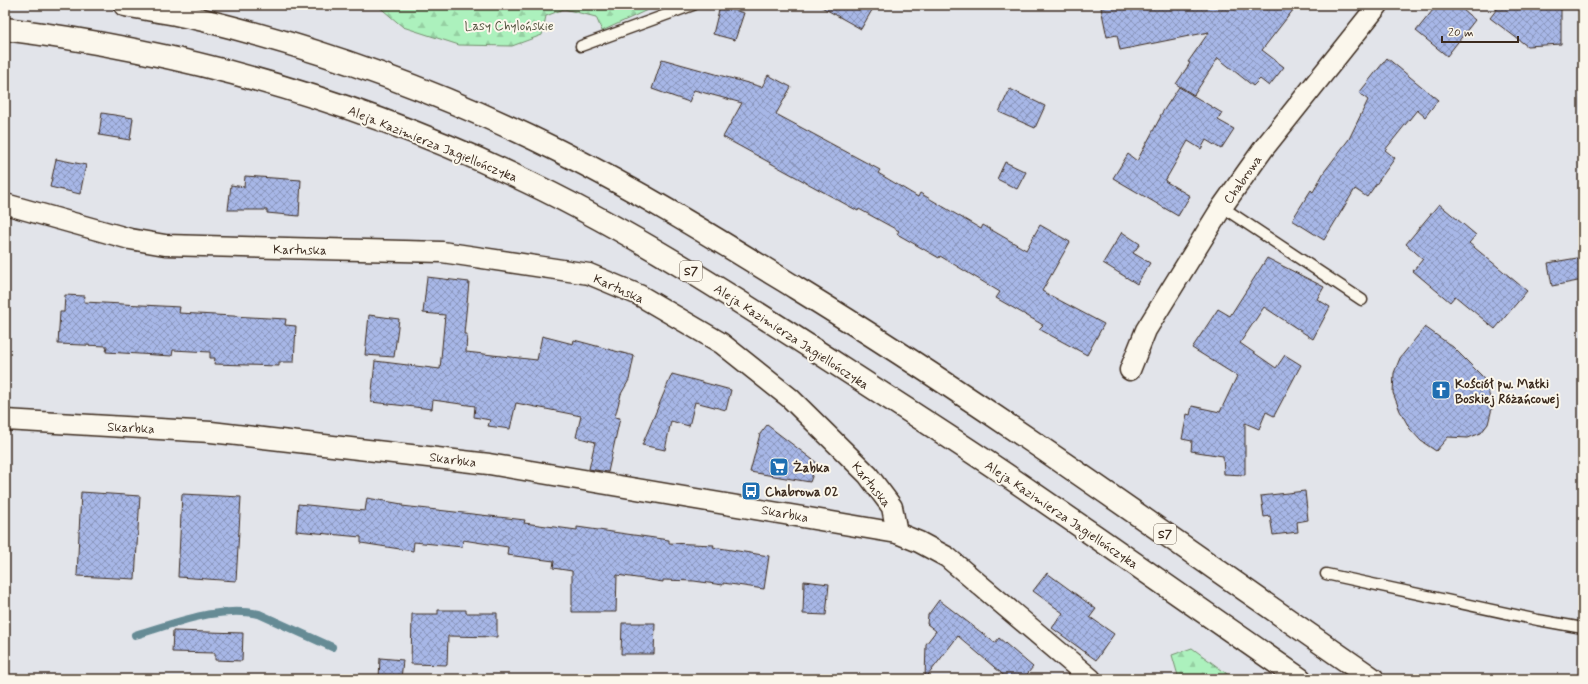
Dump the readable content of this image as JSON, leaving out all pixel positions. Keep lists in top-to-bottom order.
{
  "streets": {
    "highway": ["Aleja Kazimierza Jagiellończyka", "S7"],
    "street": ["Chabrowa", "Kartuska", "Skarbka"]
  },
  "crossings": [
    ["Kartuska", "Skarbka"]
  ],
  "parks": ["Lasy Chylońskie"],
  "places": {
    "church": ["Kościół pw. Matki Boskiej Różańcowej"],
    "supermarket": ["Żabka"],
    "bus stop": ["Chabrowa 02"]
  },
  "scale_bar": "20 m"
}
